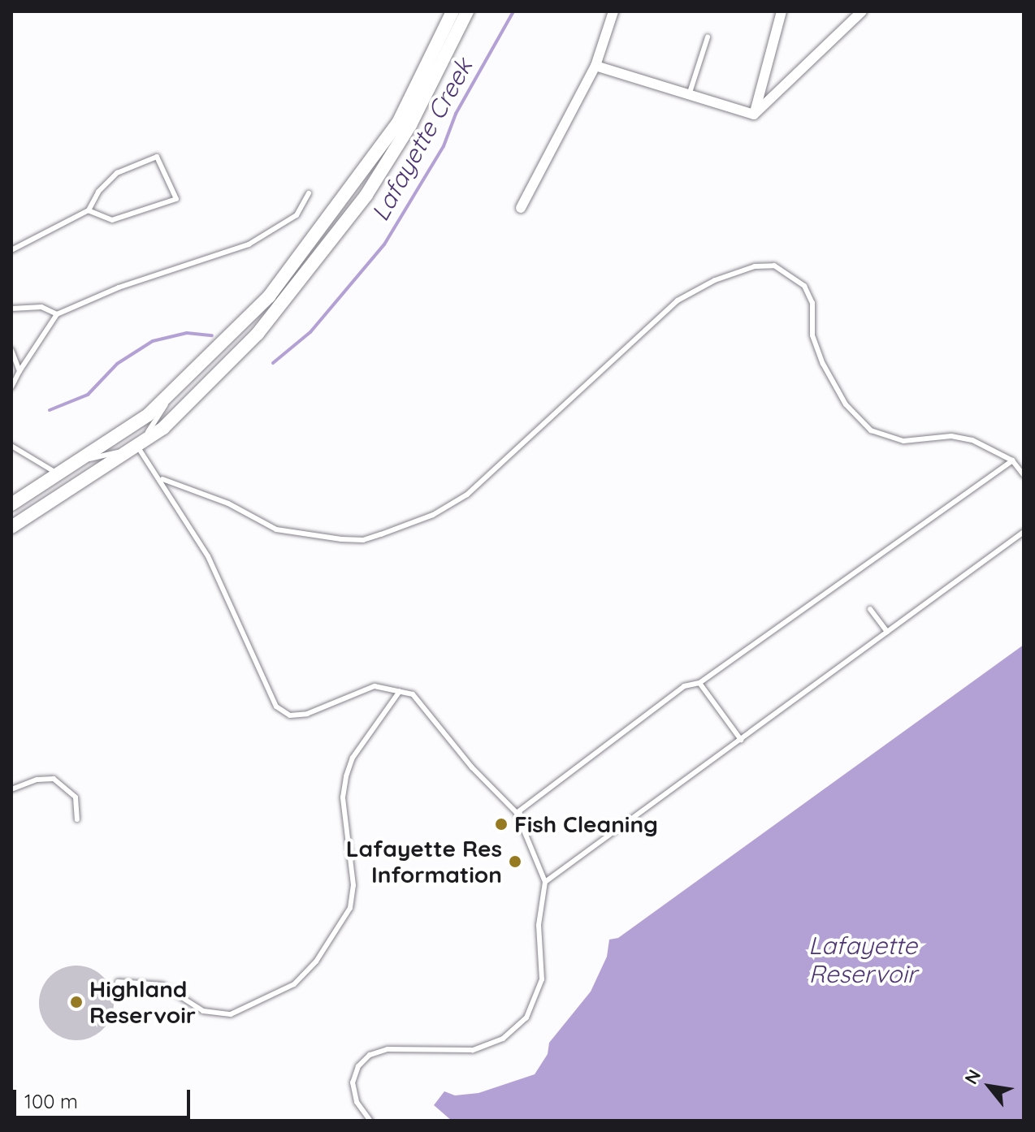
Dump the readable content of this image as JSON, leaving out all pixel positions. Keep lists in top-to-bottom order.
{
  "water": ["Lafayette Creek", "Lafayette Reservoir"],
  "places": ["Fish Cleaning", "Lafayette Res Information", "Highland Reservoir"],
  "scale_bar": "100 m",
  "north": "top left"
}
